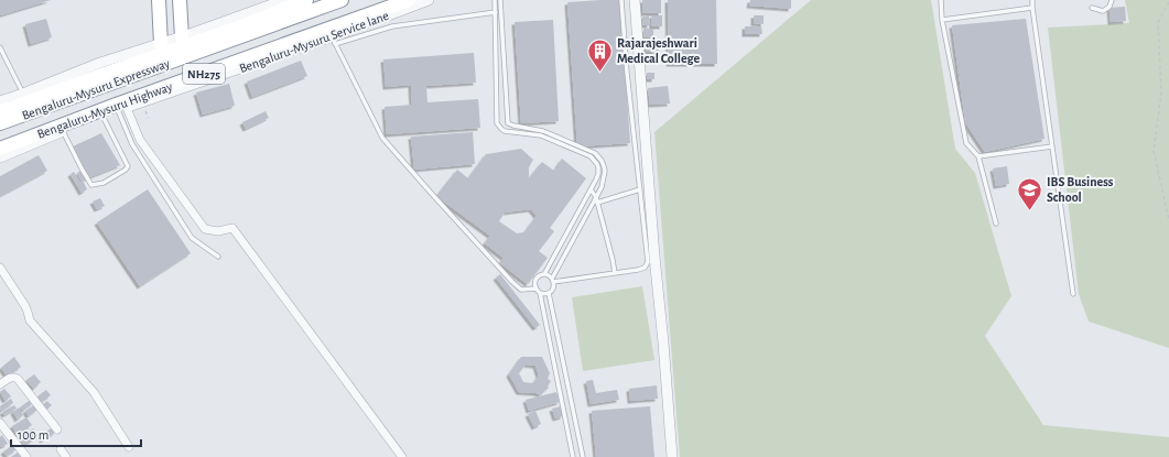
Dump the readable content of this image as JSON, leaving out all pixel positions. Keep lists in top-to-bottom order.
{
  "streets": {
    "highway": ["NH275", "Bengaluru-Mysuru Expressway", "Bengaluru-Mysuru Highway"],
    "street": ["Bengaluru-Mysuru Service lane"]
  },
  "places": {
    "building": ["Rajarajeshwari Medical College"],
    "school or university": ["IBS Business School"]
  },
  "scale_bar": "100 m"
}
